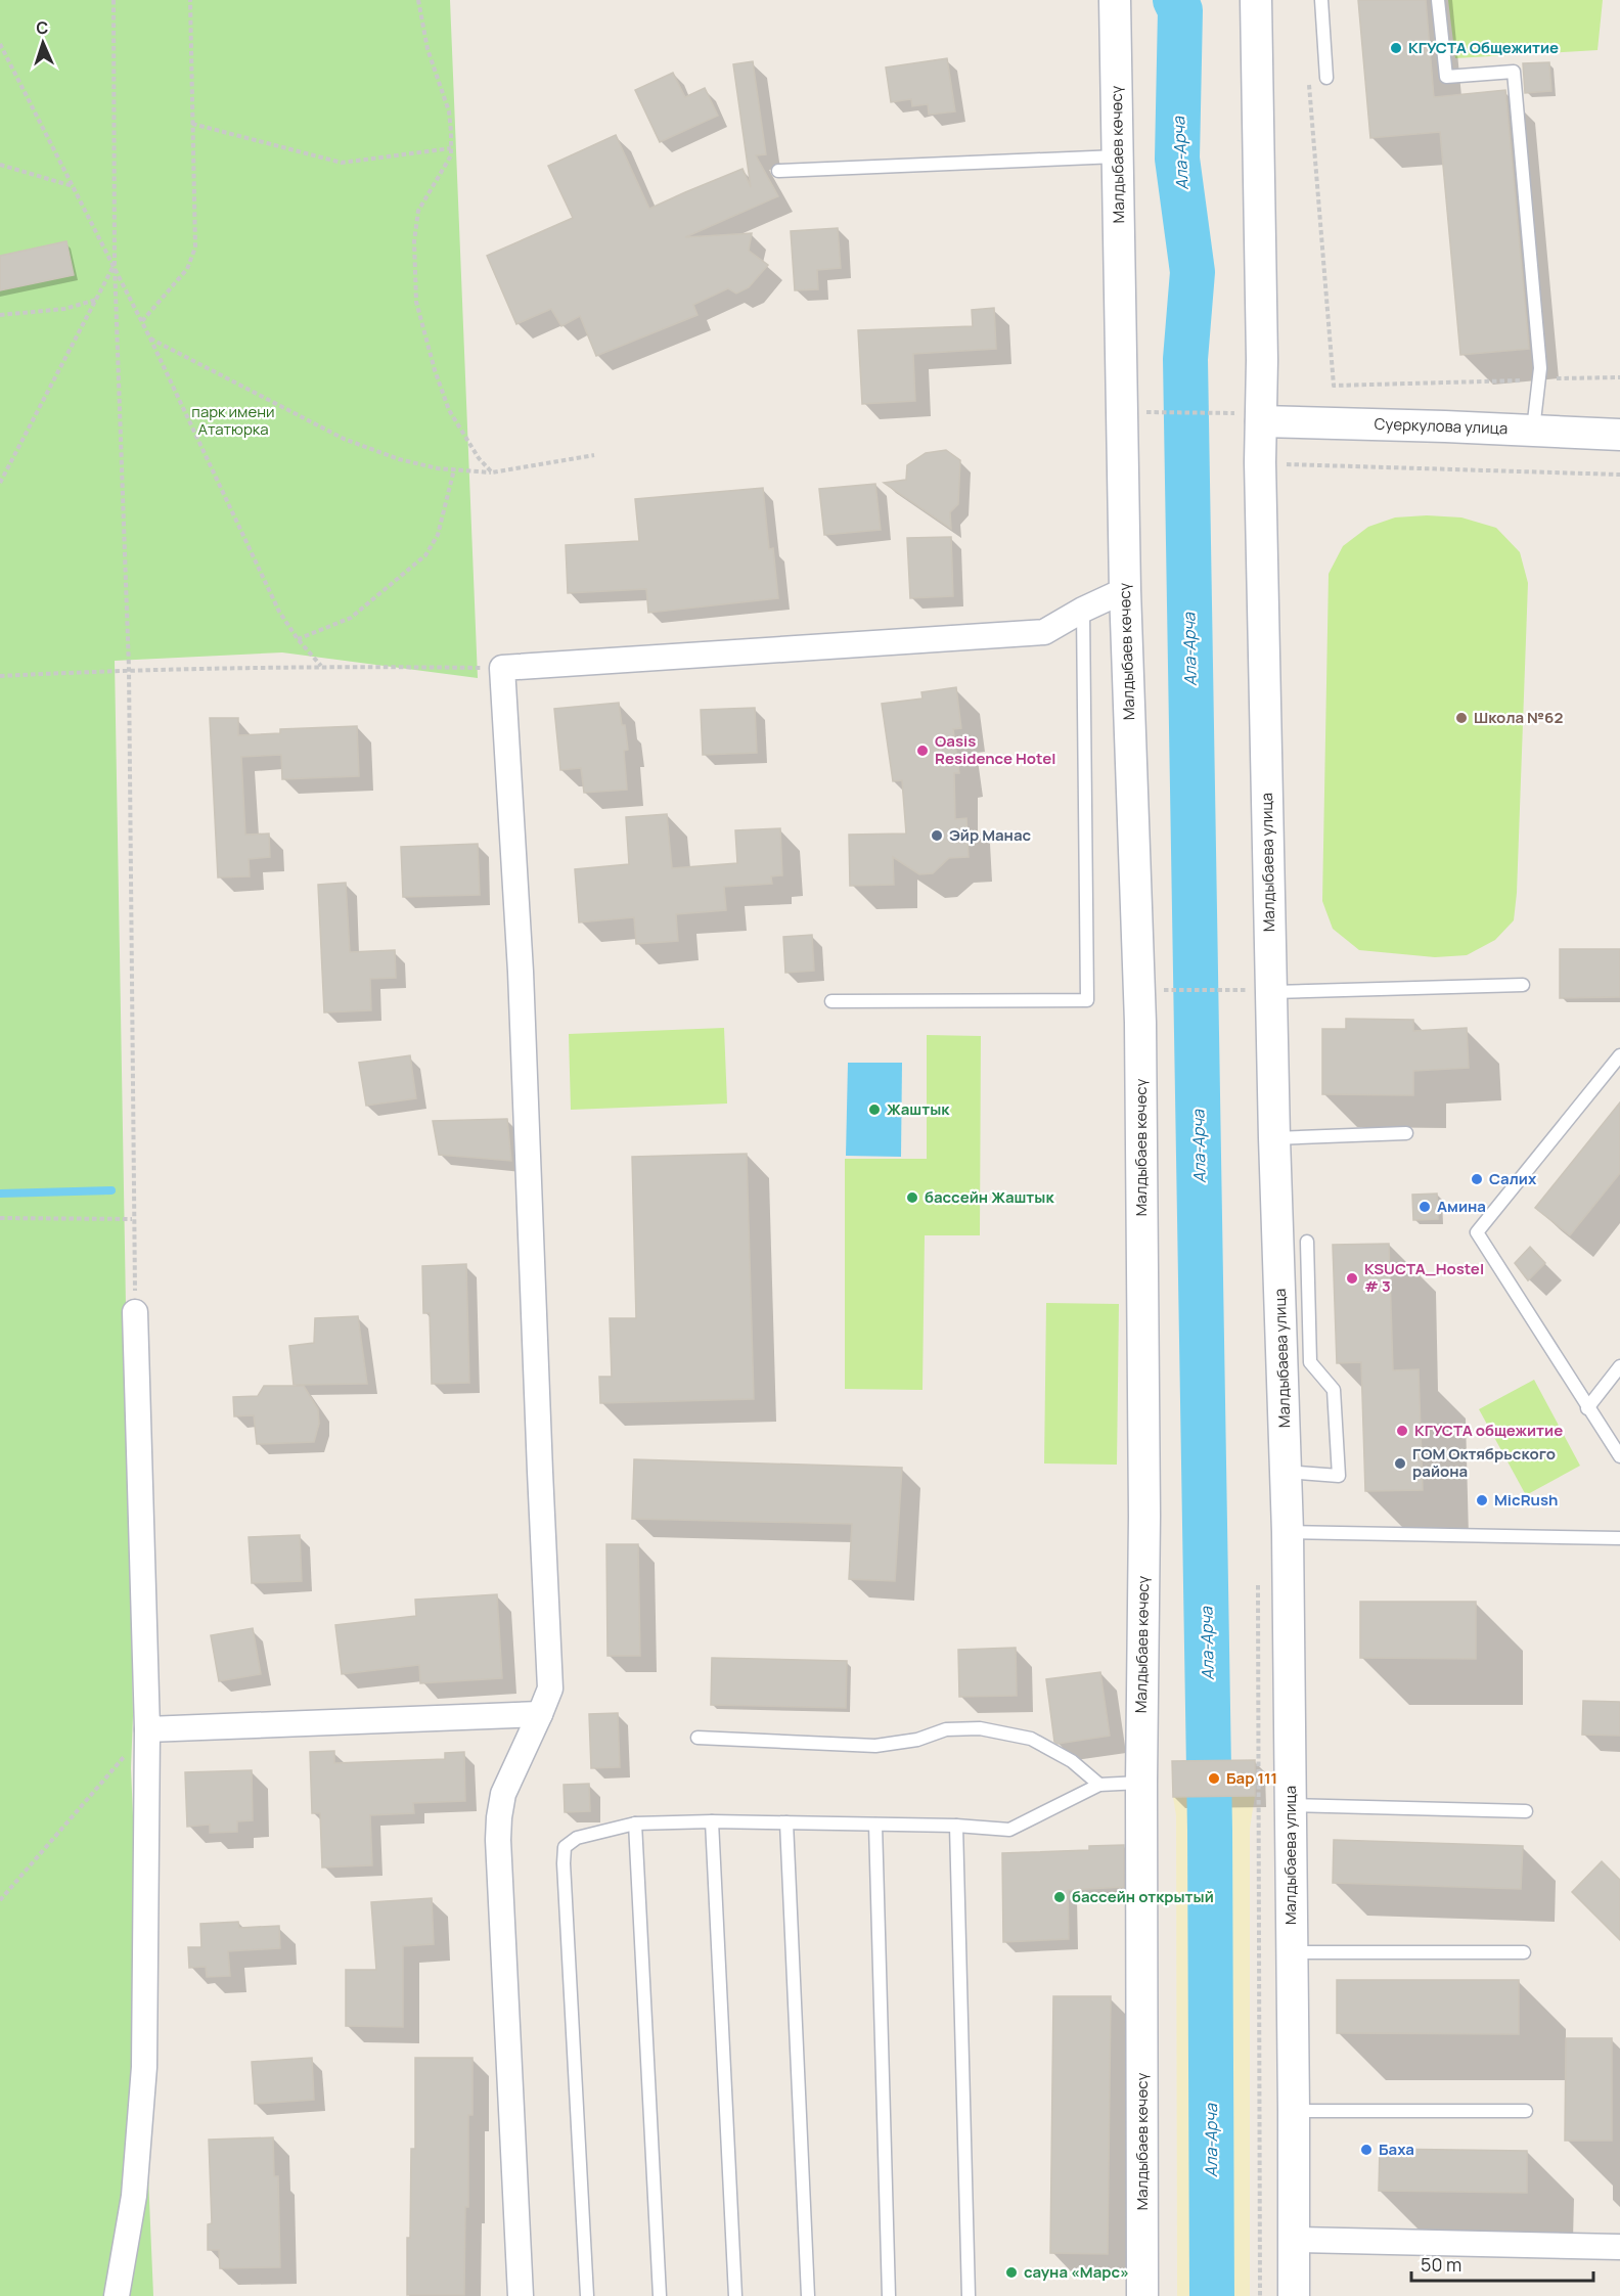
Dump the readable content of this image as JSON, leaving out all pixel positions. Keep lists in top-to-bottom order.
{
  "streets": {
    "street": ["Малдыбаев көчөсү", "Суеркулова улица", "Малдыбаева улица"]
  },
  "crossings": [
    ["Суеркулова улица", "Малдыбаева улица"]
  ],
  "water": ["Ала-Арча"],
  "parks": ["парк имени Ататюрка"],
  "places": [
    "КГУСТА Общежитие",
    "Школа №62",
    "Oasis Residence Hotel",
    "Эйр Манас",
    "Жаштык",
    "Салих",
    "бассейн Жаштык",
    "Амина",
    "KSUCTA_Hostel # 3",
    "КГУСТА общежитие",
    "ГОМ Октябрьского района",
    "MicRush",
    "Бар 111",
    "бассейн открытый",
    "Баха",
    "сауна «Марс»"
  ],
  "scale_bar": "50 m",
  "north": "top"
}
